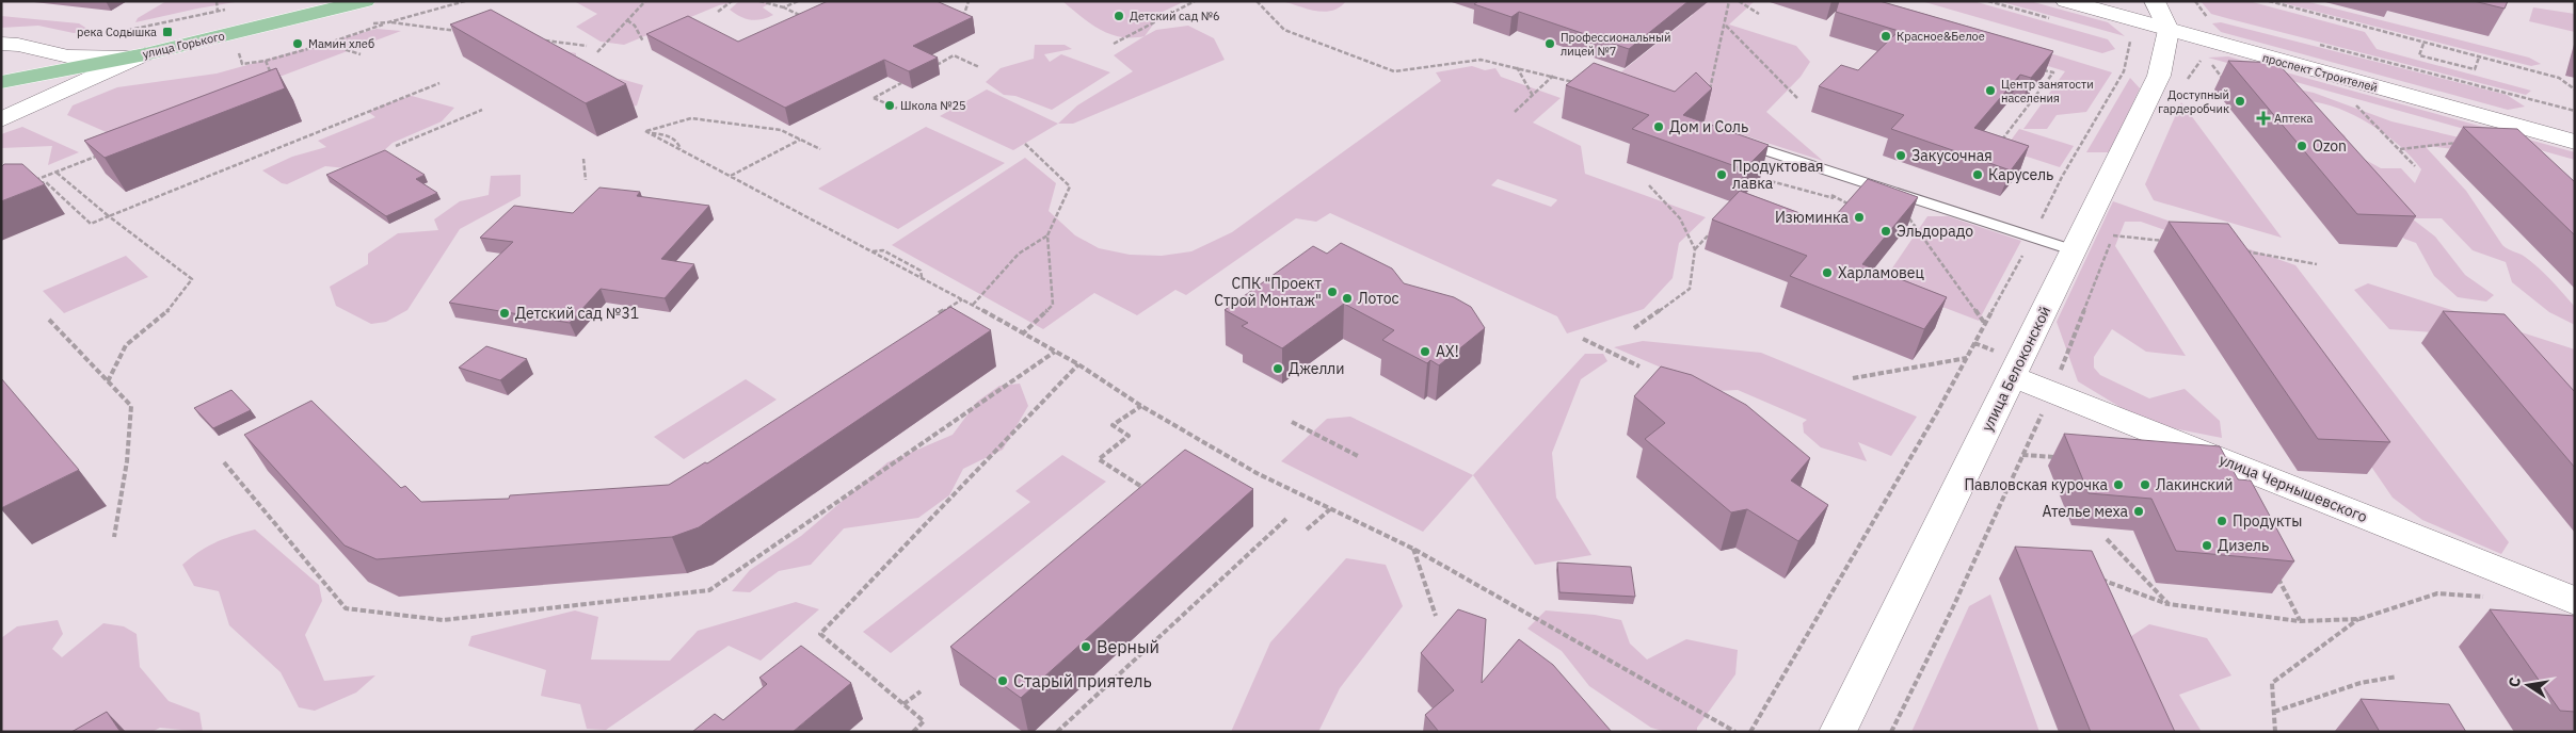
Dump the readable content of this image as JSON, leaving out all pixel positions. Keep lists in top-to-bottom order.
{
  "streets": {
    "main road": ["улица Горького"],
    "street": ["проспект Строителей", "улица Белоконской", "улица Чернышевского"]
  },
  "crossings": [
    ["проспект Строителей", "улица Белоконской"],
    ["улица Белоконской", "улица Чернышевского"]
  ],
  "places": {
    "other": [
      "Детский сад №6",
      "Красное&Белое",
      "Мамин хлеб",
      "Профессиональный лицей №7",
      "Центр занятости населения",
      "Доступный гардеробчик",
      "Школа №25",
      "Дом и Соль",
      "Ozon",
      "Закусочная",
      "Продуктовая лавка",
      "Карусель",
      "Изюминка",
      "Эльдорадо",
      "Харламовец",
      "СПК \"Проект Строй Монтаж\"",
      "Лотос",
      "Детский сад №31",
      "АХ!",
      "Джелли",
      "Павловская курочка",
      "Лакинский",
      "Ателье меха",
      "Продукты",
      "Дизель",
      "Верный",
      "Старый приятель"
    ],
    "transit": ["река Содышка"],
    "health": ["Аптека"]
  },
  "north": "left"
}
